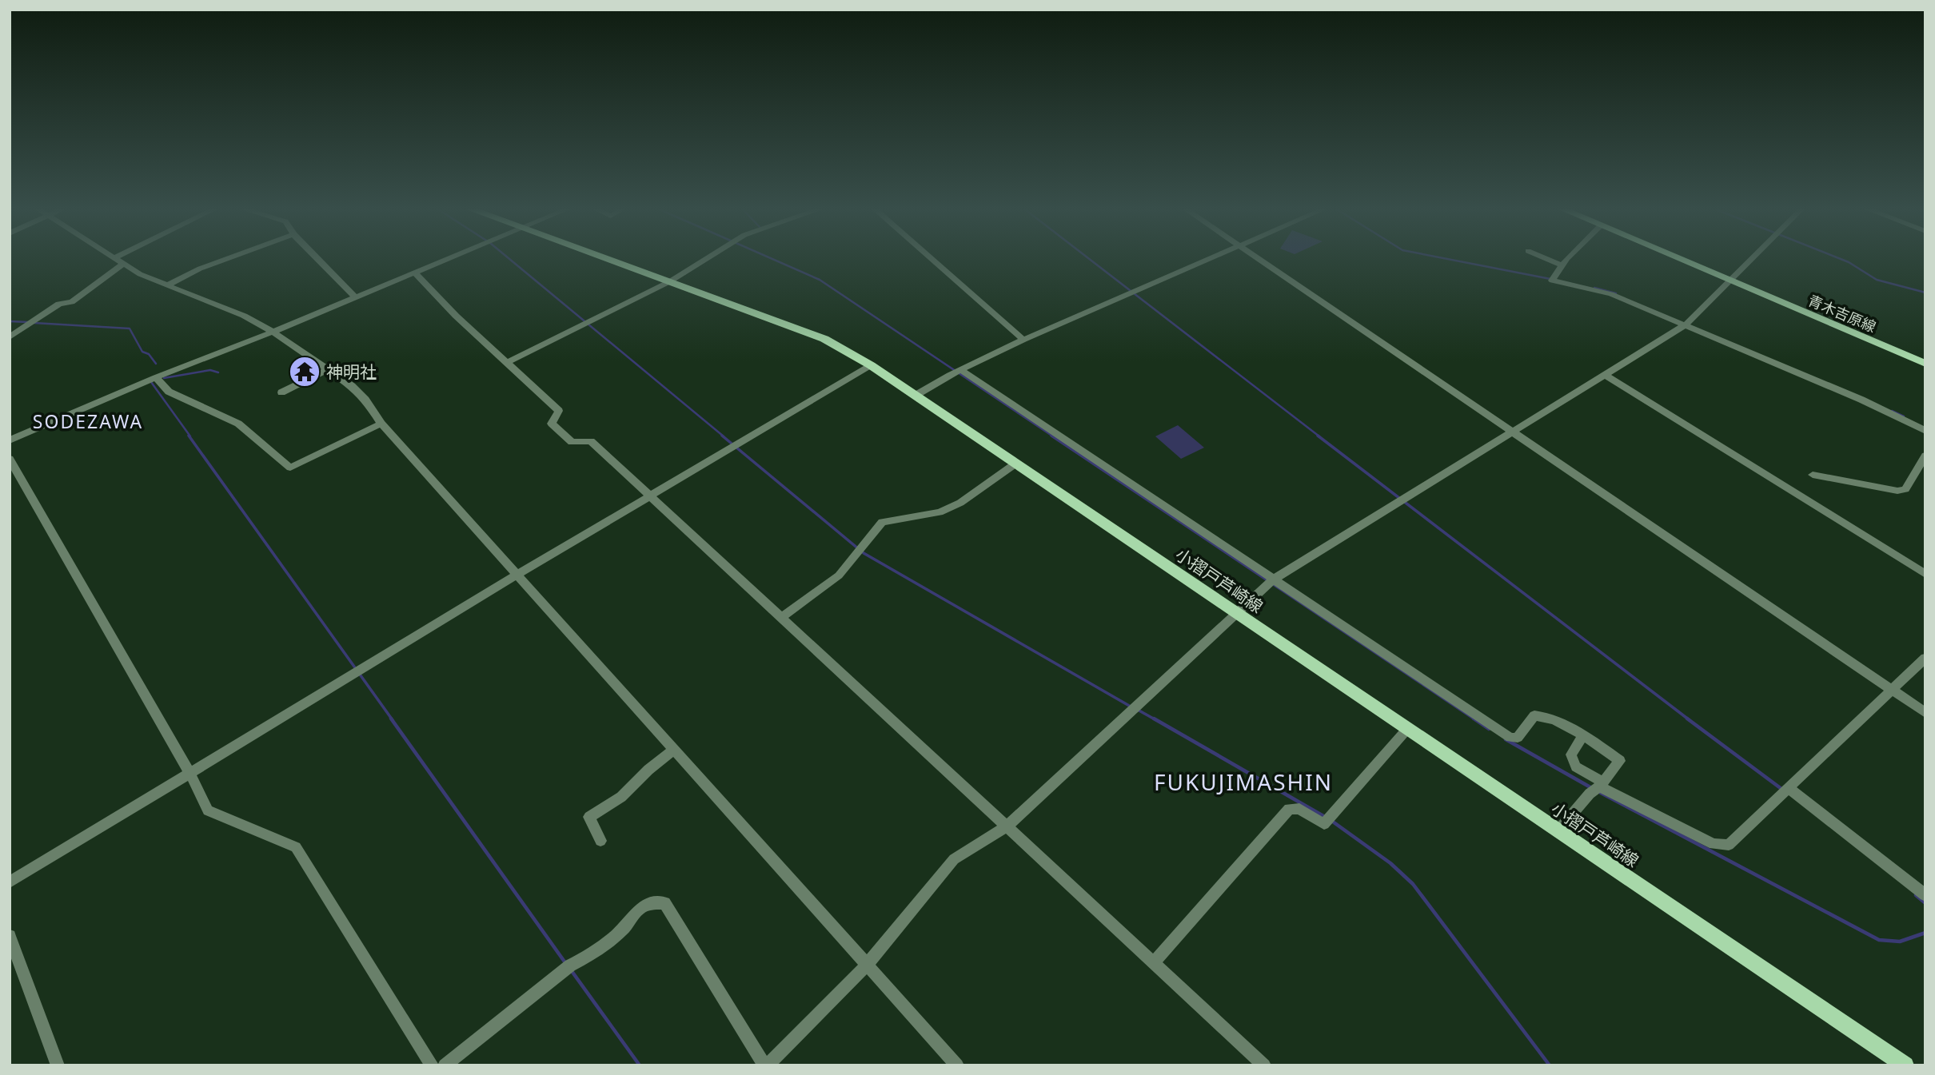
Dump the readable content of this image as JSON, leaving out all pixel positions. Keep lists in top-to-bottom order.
{
  "streets": {
    "main road": ["青木吉原線", "小摺戸芦崎線"]
  },
  "districts": ["SODEZAWA", "FUKUJIMASHIN"],
  "places": {
    "temple": ["神明社"]
  }
}
